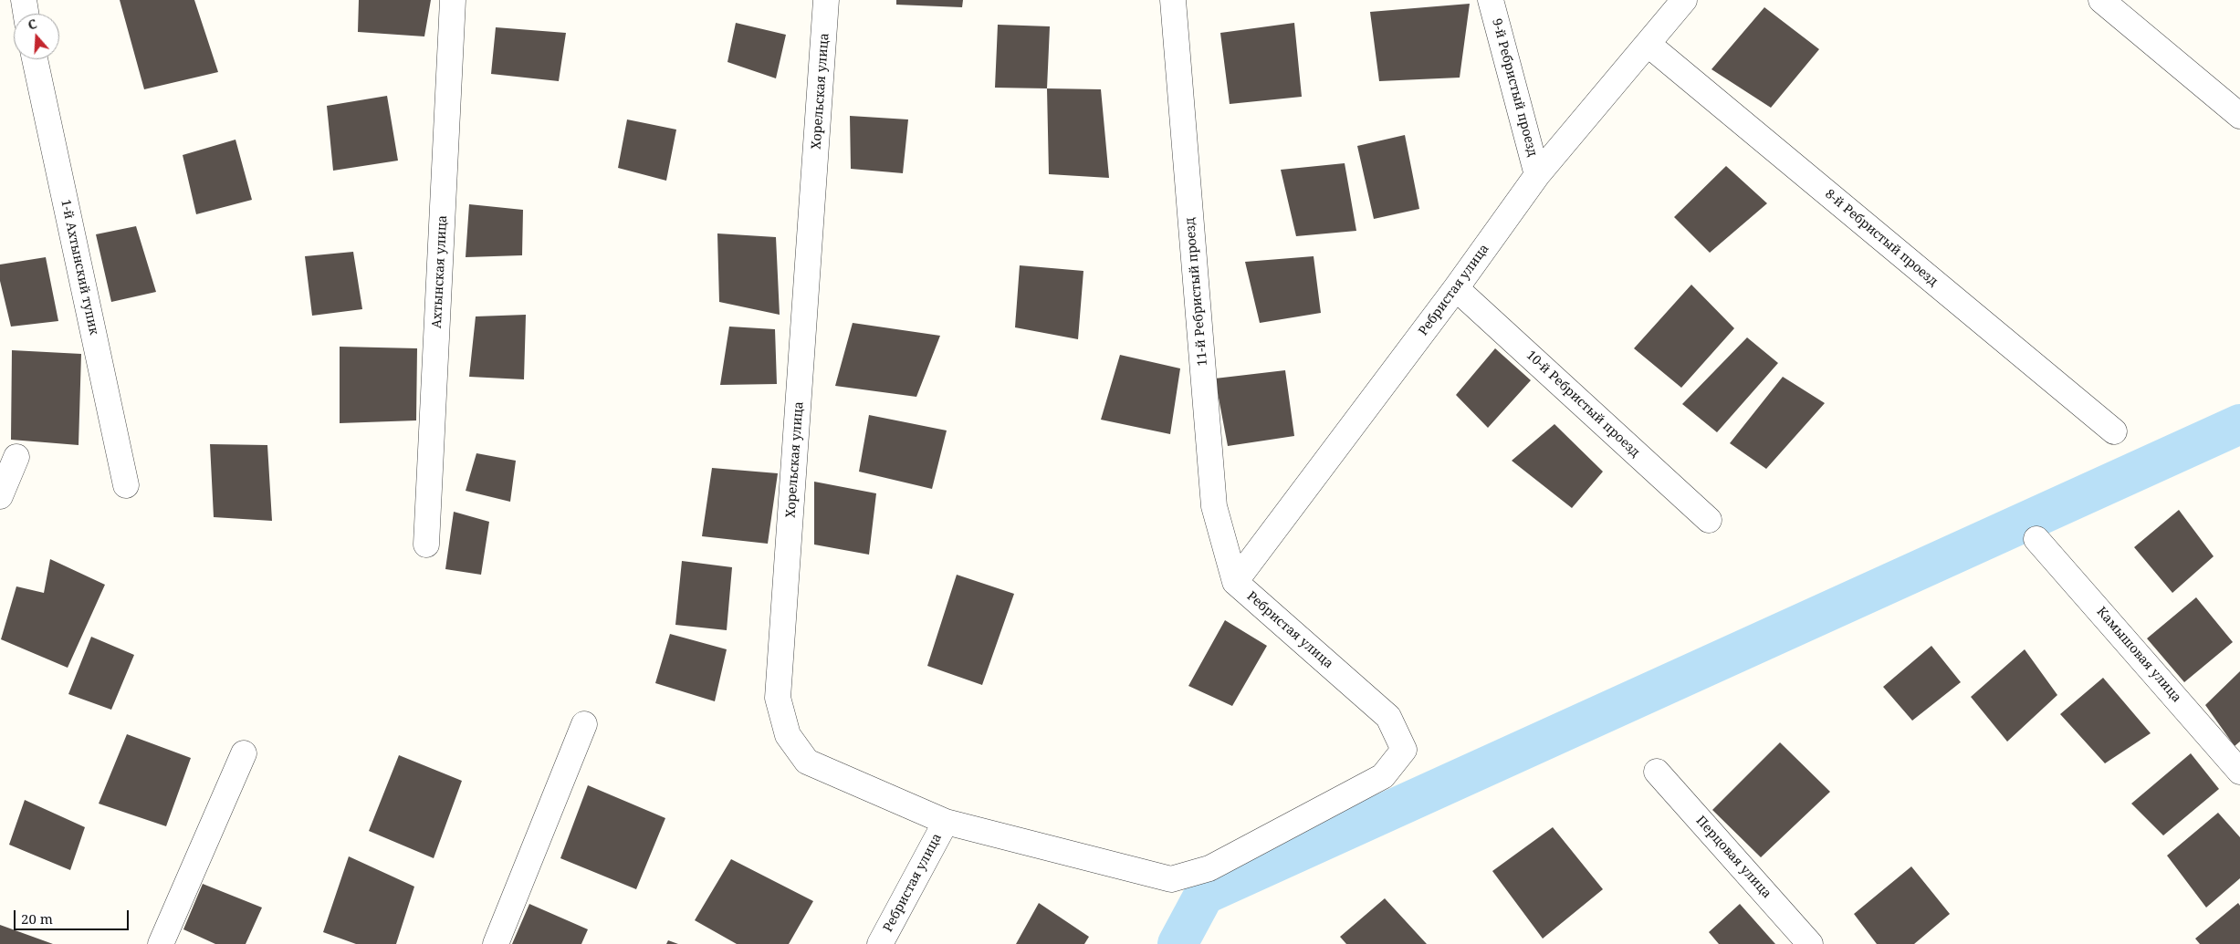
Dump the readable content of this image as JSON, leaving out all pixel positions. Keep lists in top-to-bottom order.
{
  "streets": {
    "street": [
      "9-й Ребристый проезд",
      "Хорельская улица",
      "8-й Ребристый проезд",
      "1-й Ахтынский тупик",
      "Ахтынская улица",
      "Ребристая улица",
      "11-й Ребристый проезд",
      "10-й Ребристый проезд",
      "Камышовая улица",
      "Перцовая улица"
    ]
  },
  "crossings": [
    ["9-й Ребристый проезд", "Ребристая улица"],
    ["Хорельская улица", "Ребристая улица"],
    ["8-й Ребристый проезд", "Ребристая улица"],
    ["Ребристая улица", "11-й Ребристый проезд"],
    ["Ребристая улица", "10-й Ребристый проезд"]
  ],
  "scale_bar": "20 m",
  "north": "top"
}
